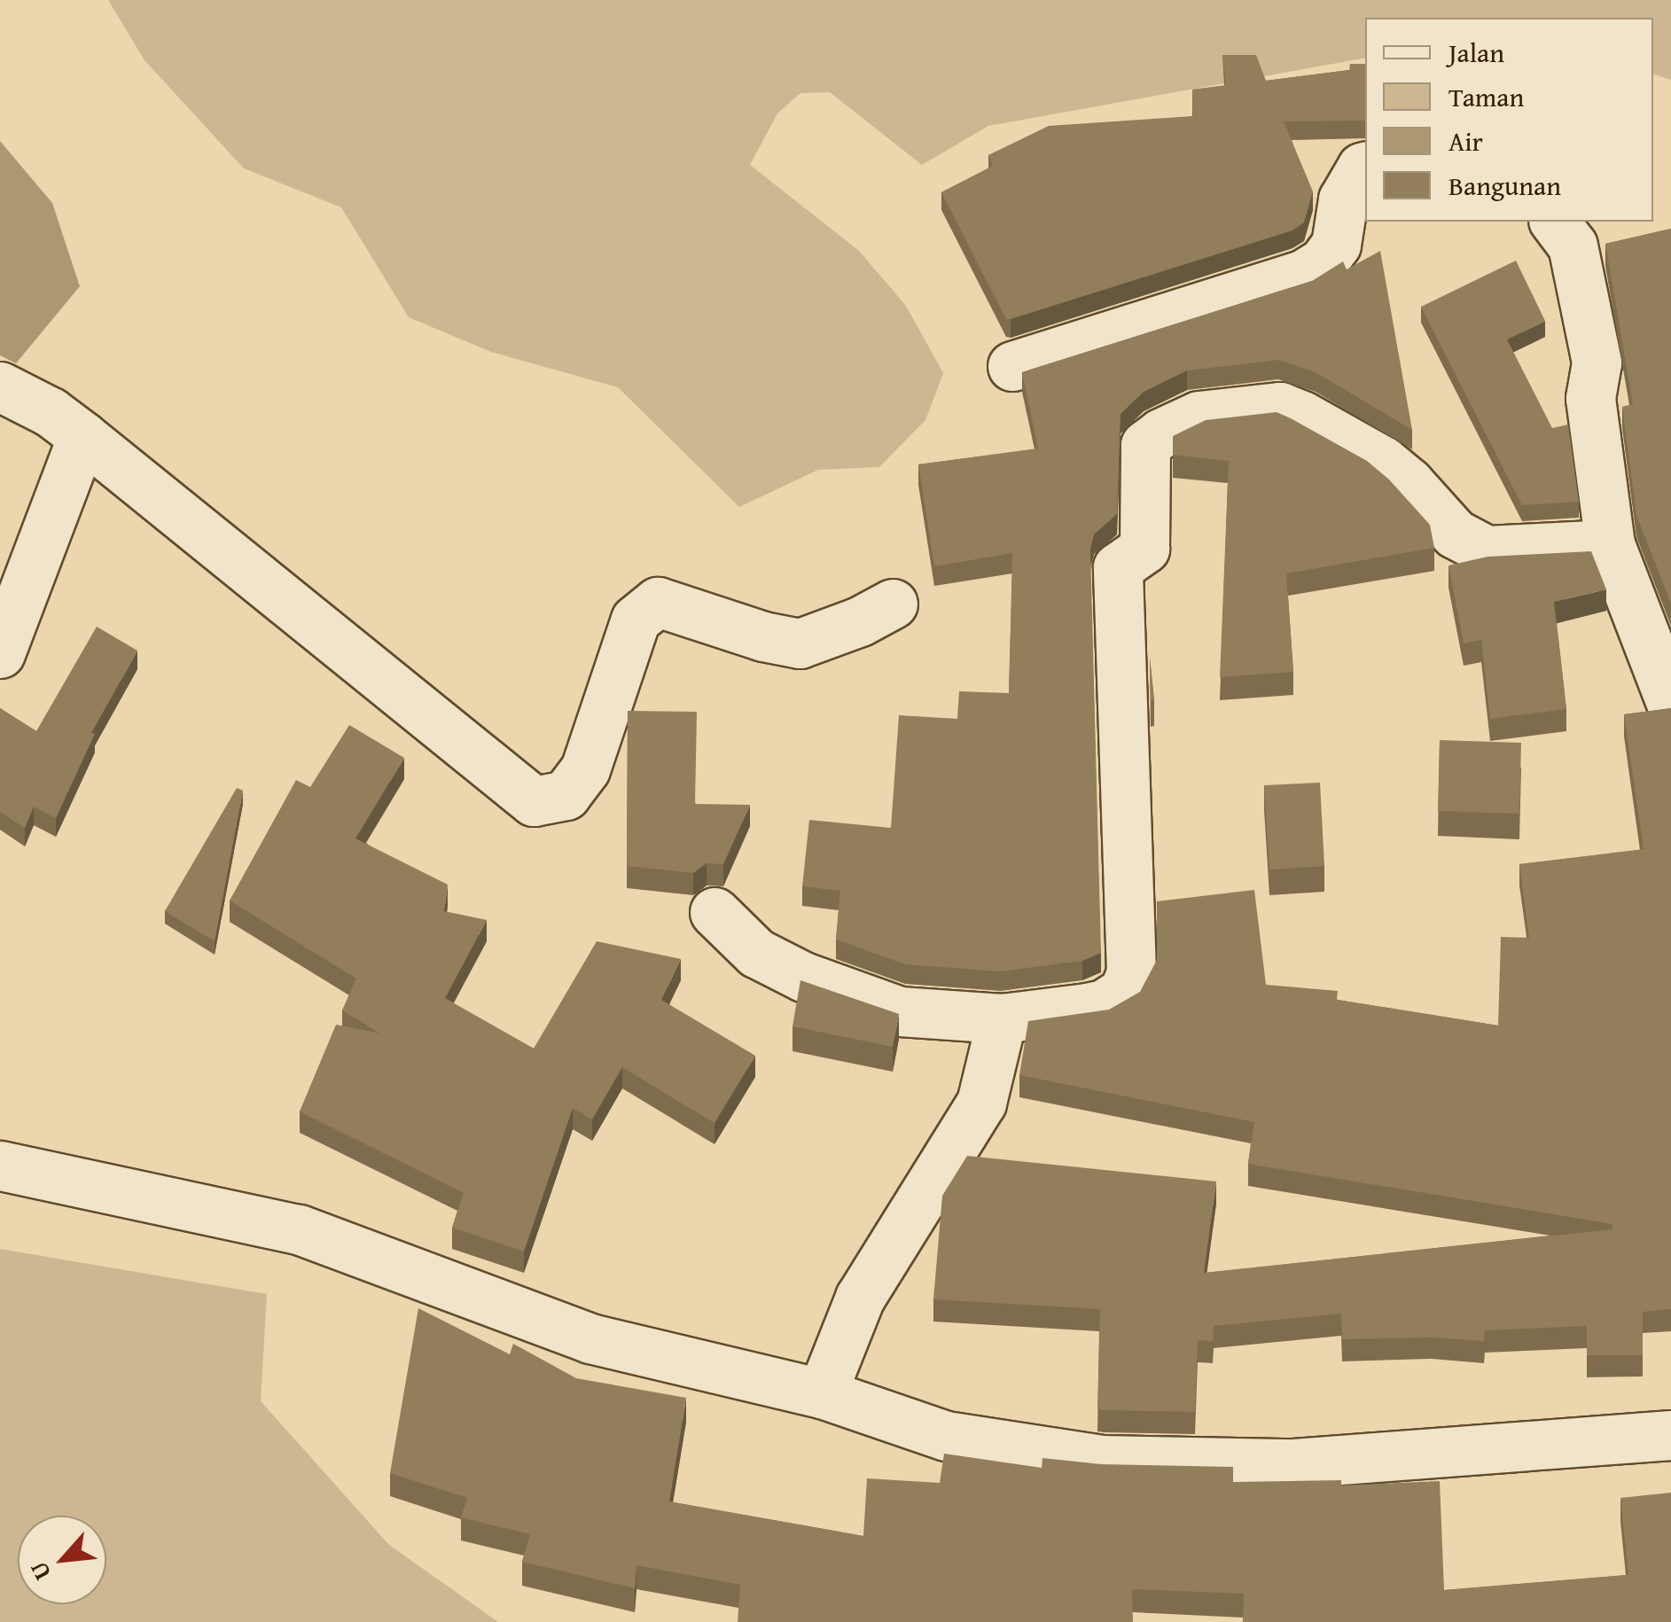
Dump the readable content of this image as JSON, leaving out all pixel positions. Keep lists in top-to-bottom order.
{
  "legend": [
    "Jalan",
    "Taman",
    "Air",
    "Bangunan"
  ],
  "north": "bottom left"
}
